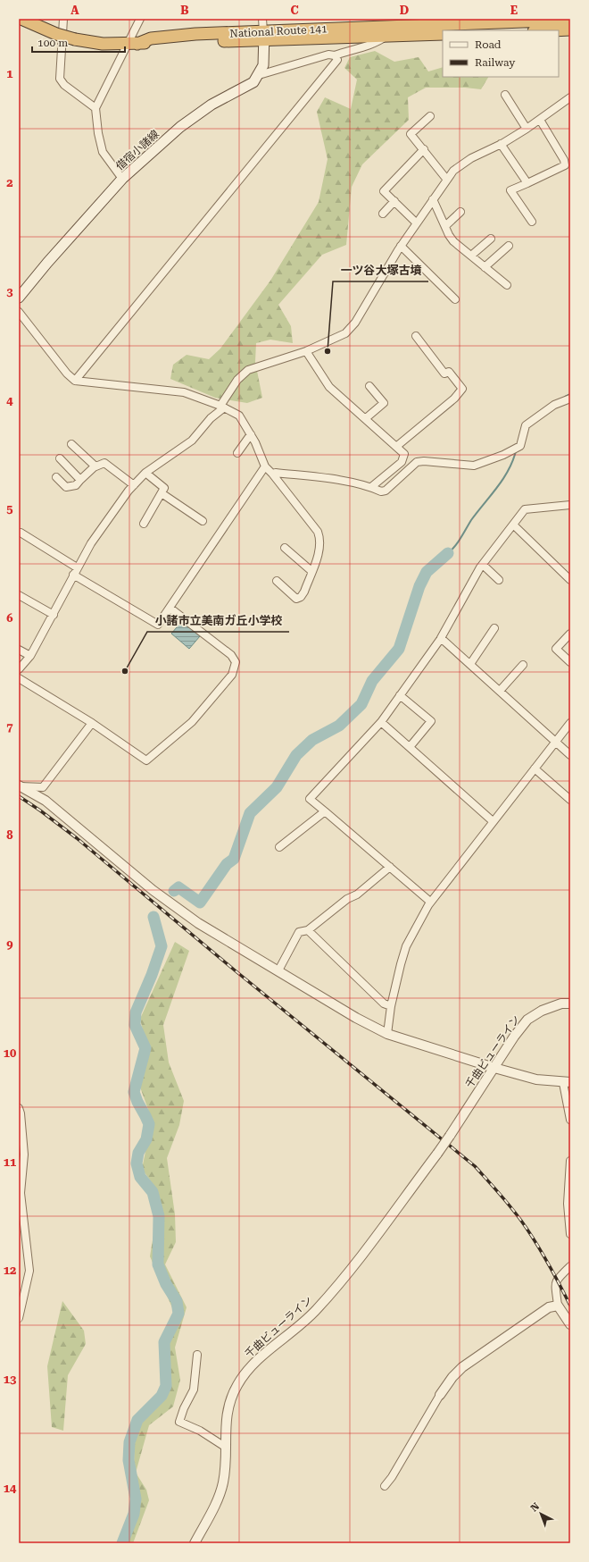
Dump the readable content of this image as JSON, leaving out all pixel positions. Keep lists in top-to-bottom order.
{
  "streets": {
    "highway": ["National Route 141"],
    "main road": ["借宿小諸線"],
    "street": ["千曲ビューライン"]
  },
  "places": ["一ツ谷大塚古墳", "小諸市立美南ガ丘小学校"],
  "legend": ["Road", "Railway"],
  "scale_bar": "100 m",
  "north": "top left",
  "grid": {
    "columns": [
      "A",
      "B",
      "C",
      "D",
      "E"
    ],
    "rows": [
      "1",
      "2",
      "3",
      "4",
      "5",
      "6",
      "7",
      "8",
      "9",
      "10",
      "11",
      "12",
      "13",
      "14"
    ]
  }
}
